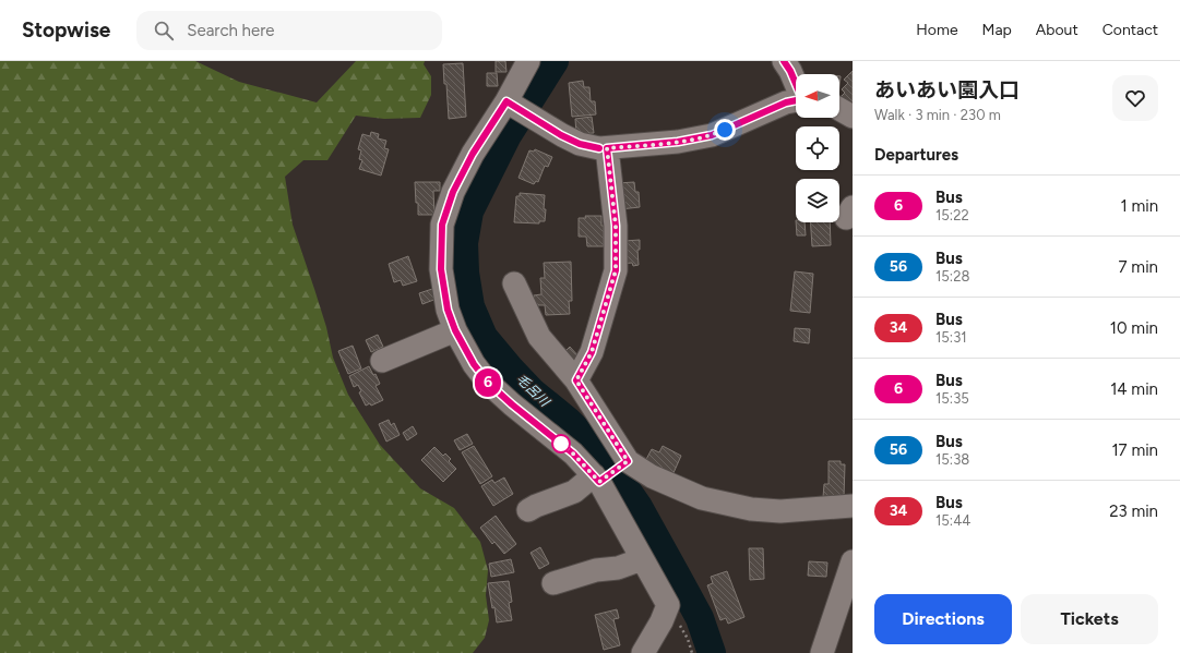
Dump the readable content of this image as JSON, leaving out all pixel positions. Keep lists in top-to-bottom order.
{
  "water": ["毛呂川"],
  "lines": ["bus line 6"],
  "north": "left",
  "page": {
    "header": "Stopwise",
    "search": "Search here",
    "nav": [
      "Home",
      "Map",
      "About",
      "Contact"
    ],
    "on_map": "6",
    "heading": [
      ["あいあい園入口", "Walk · 3 min · 230 m"],
      "Departures"
    ],
    "list": [
      {
        "mark": "6",
        "name": "Bus",
        "note": "15:22",
        "value": "1 min"
      },
      {
        "mark": "56",
        "name": "Bus",
        "note": "15:28",
        "value": "7 min"
      },
      {
        "mark": "34",
        "name": "Bus",
        "note": "15:31",
        "value": "10 min"
      },
      {
        "mark": "6",
        "name": "Bus",
        "note": "15:35",
        "value": "14 min"
      },
      {
        "mark": "56",
        "name": "Bus",
        "note": "15:38",
        "value": "17 min"
      },
      {
        "mark": "34",
        "name": "Bus",
        "note": "15:44",
        "value": "23 min"
      }
    ],
    "buttons": ["Directions", "Tickets"]
  }
}
